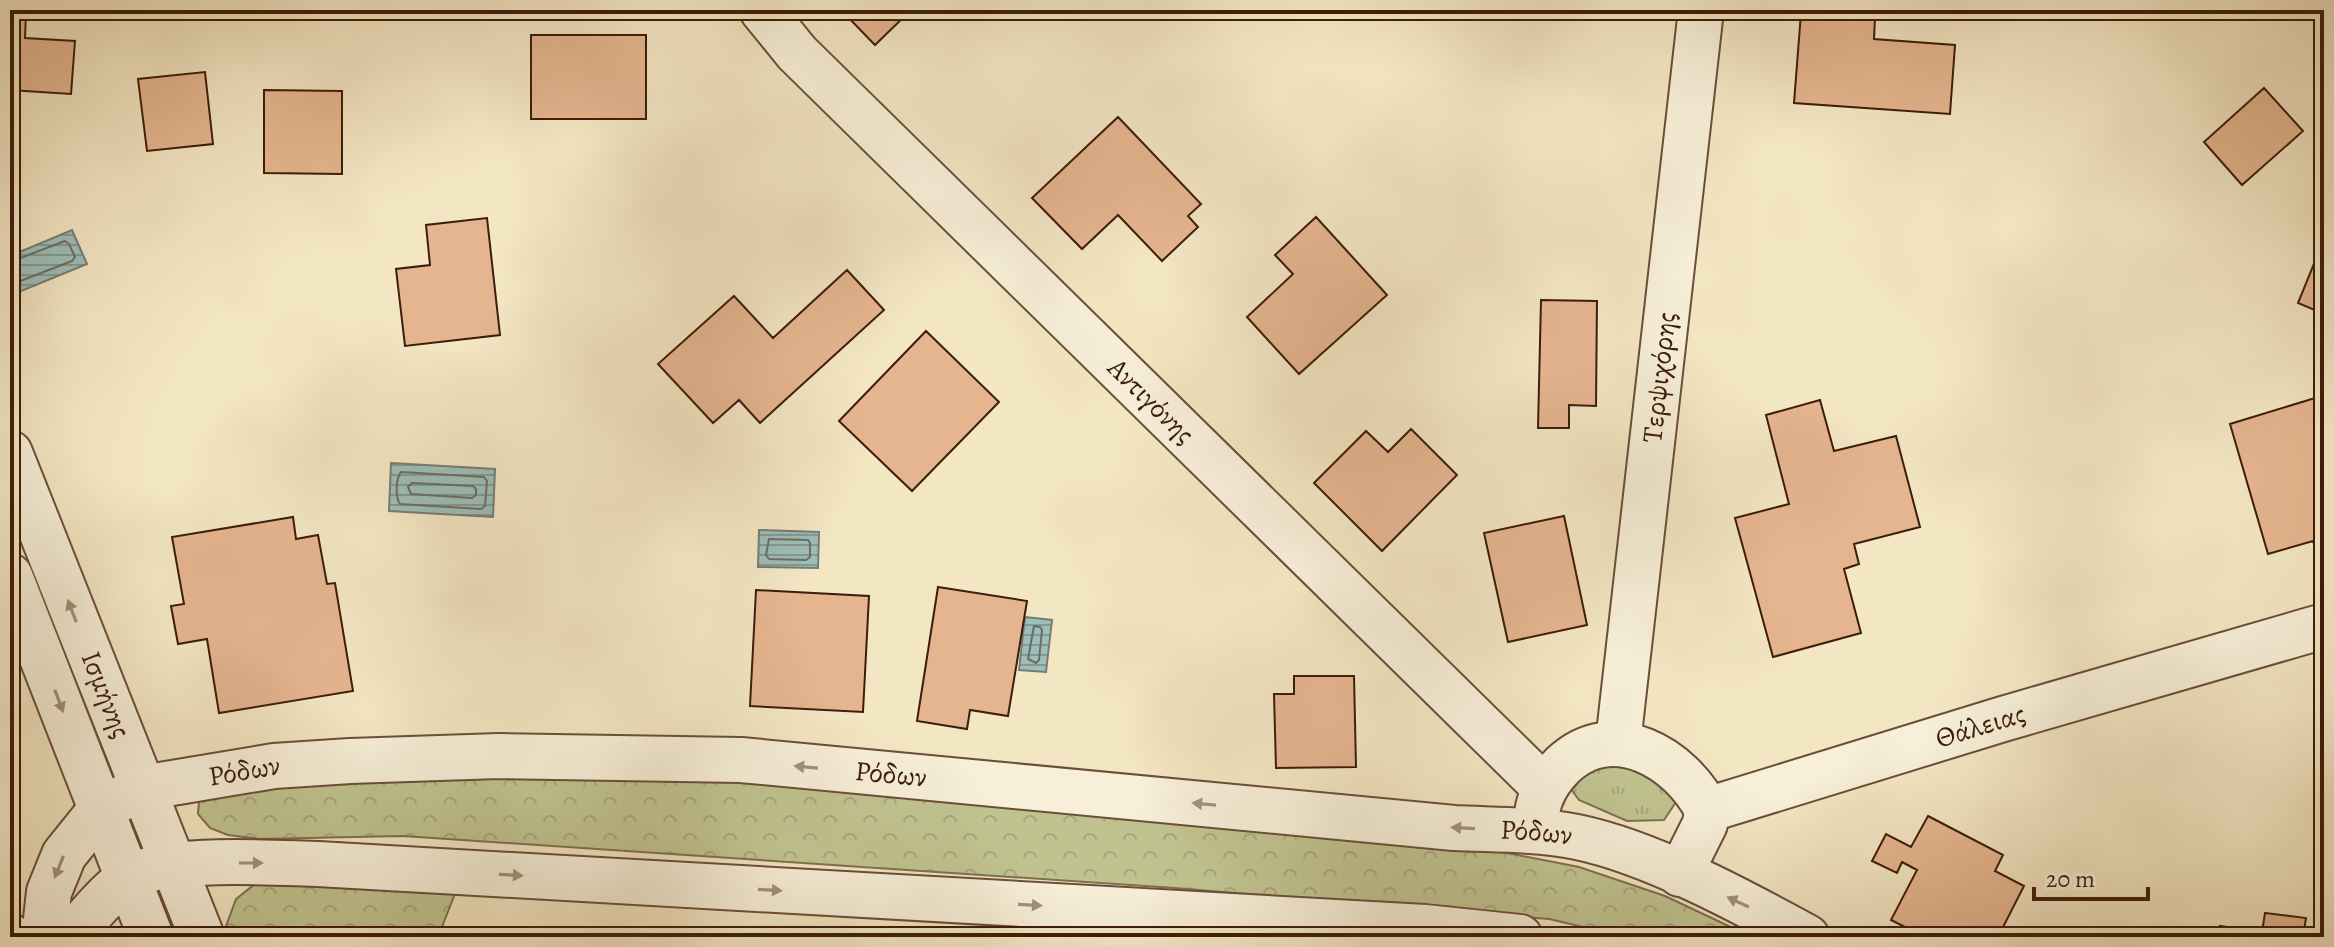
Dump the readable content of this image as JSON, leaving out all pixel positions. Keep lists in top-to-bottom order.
{
  "streets": {
    "street": [
      "Τερψιχόρης",
      "Αντιγόνης",
      "Ισμήνης",
      "Θάλειας",
      "Ρόδων"
    ]
  },
  "crossings": [
    ["Ισμήνης", "Ρόδων"]
  ],
  "scale_bar": "20 m"
}
